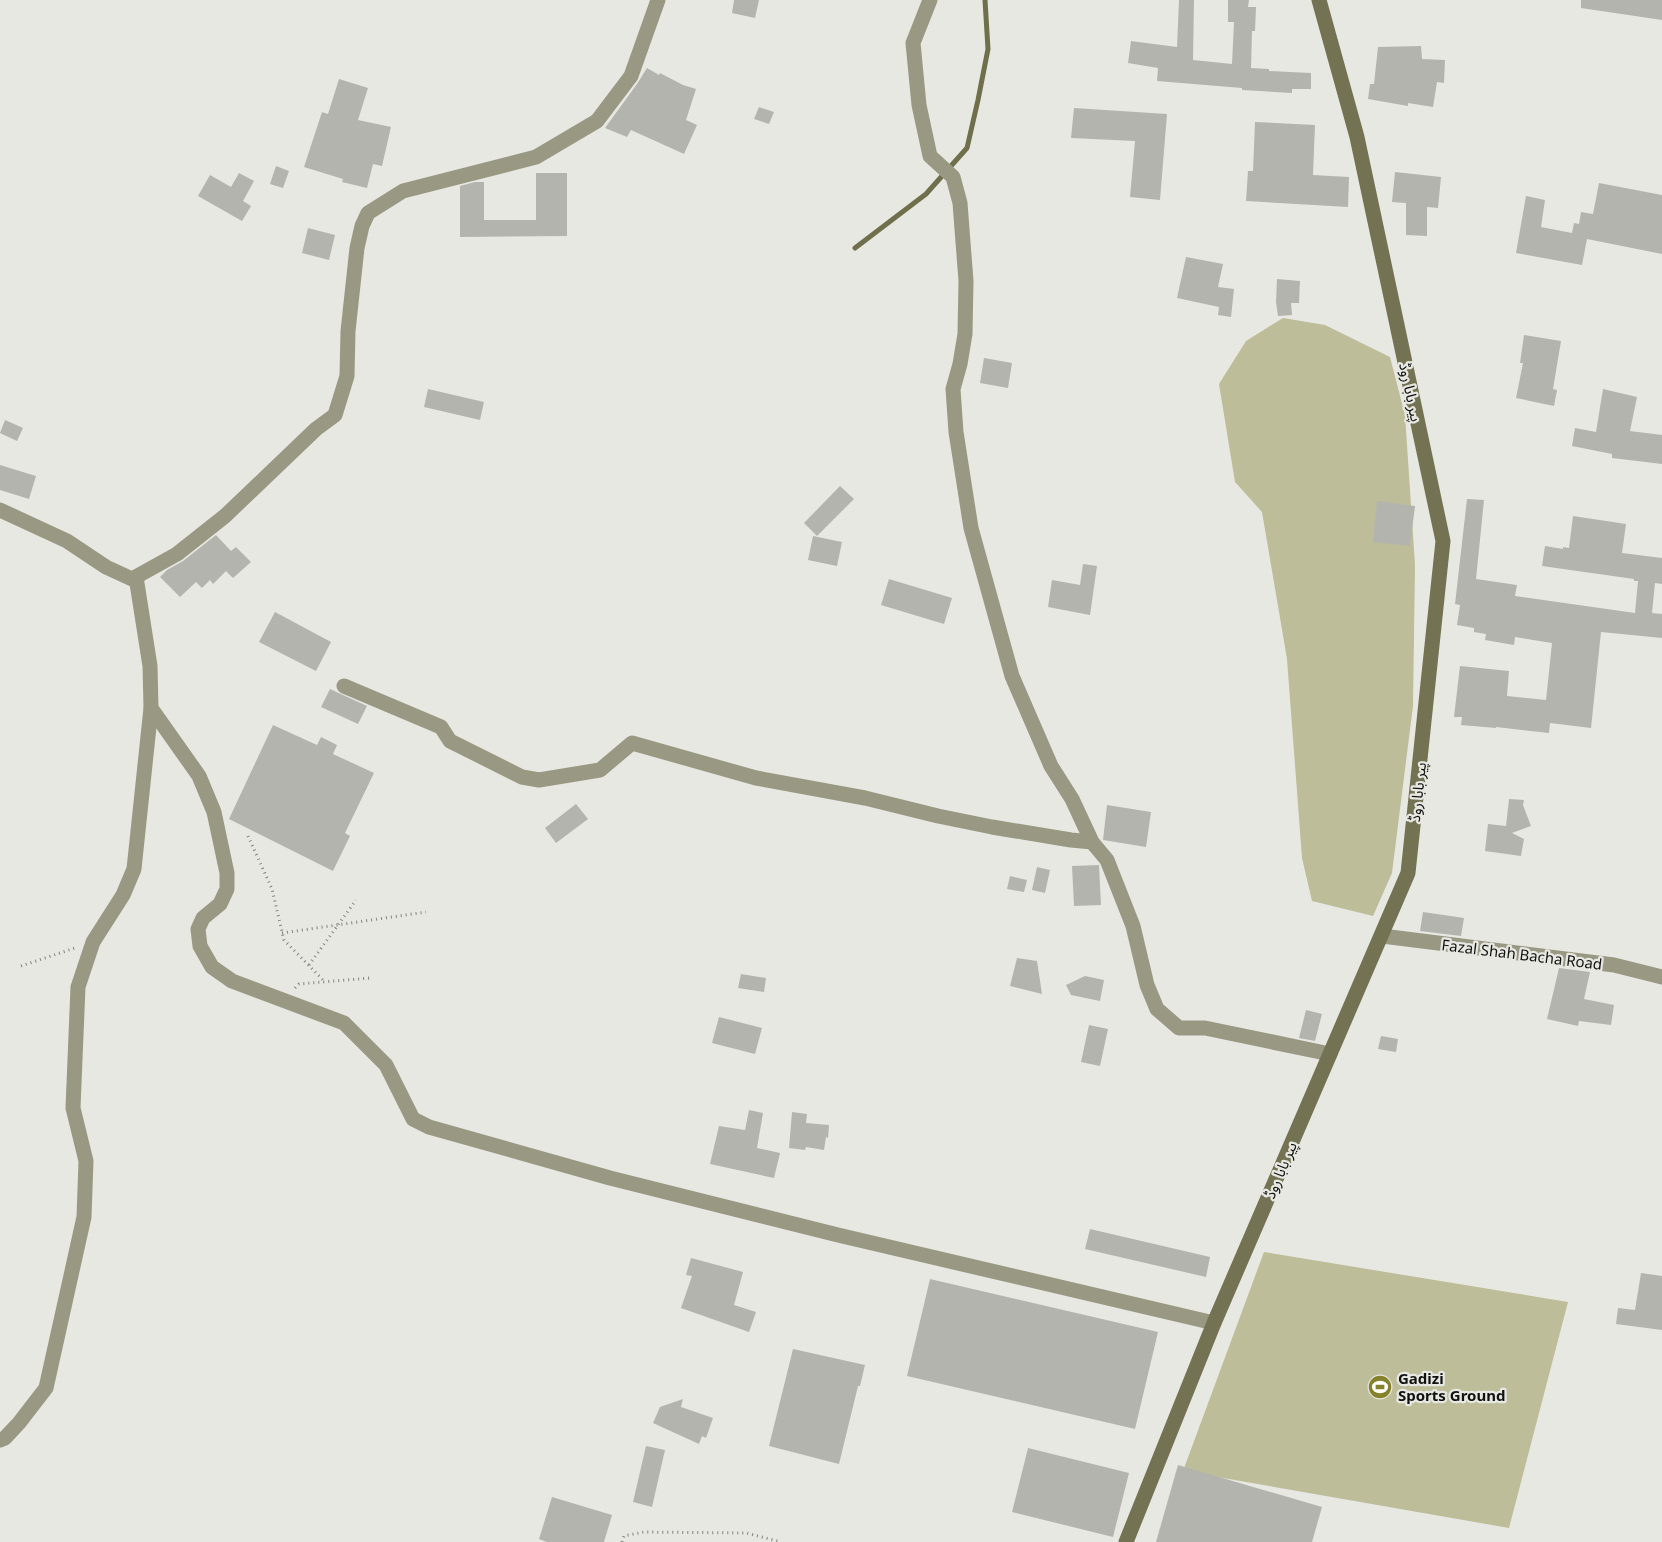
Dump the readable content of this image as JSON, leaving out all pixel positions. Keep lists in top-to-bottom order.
{
  "streets": {
    "main road": ["پیر بابا روڈ"],
    "street": ["Fazal Shah Bacha Road"]
  },
  "crossings": [
    ["پیر بابا روڈ", "Fazal Shah Bacha Road"]
  ],
  "places": {
    "sports": ["Gadizi Sports Ground"]
  }
}
